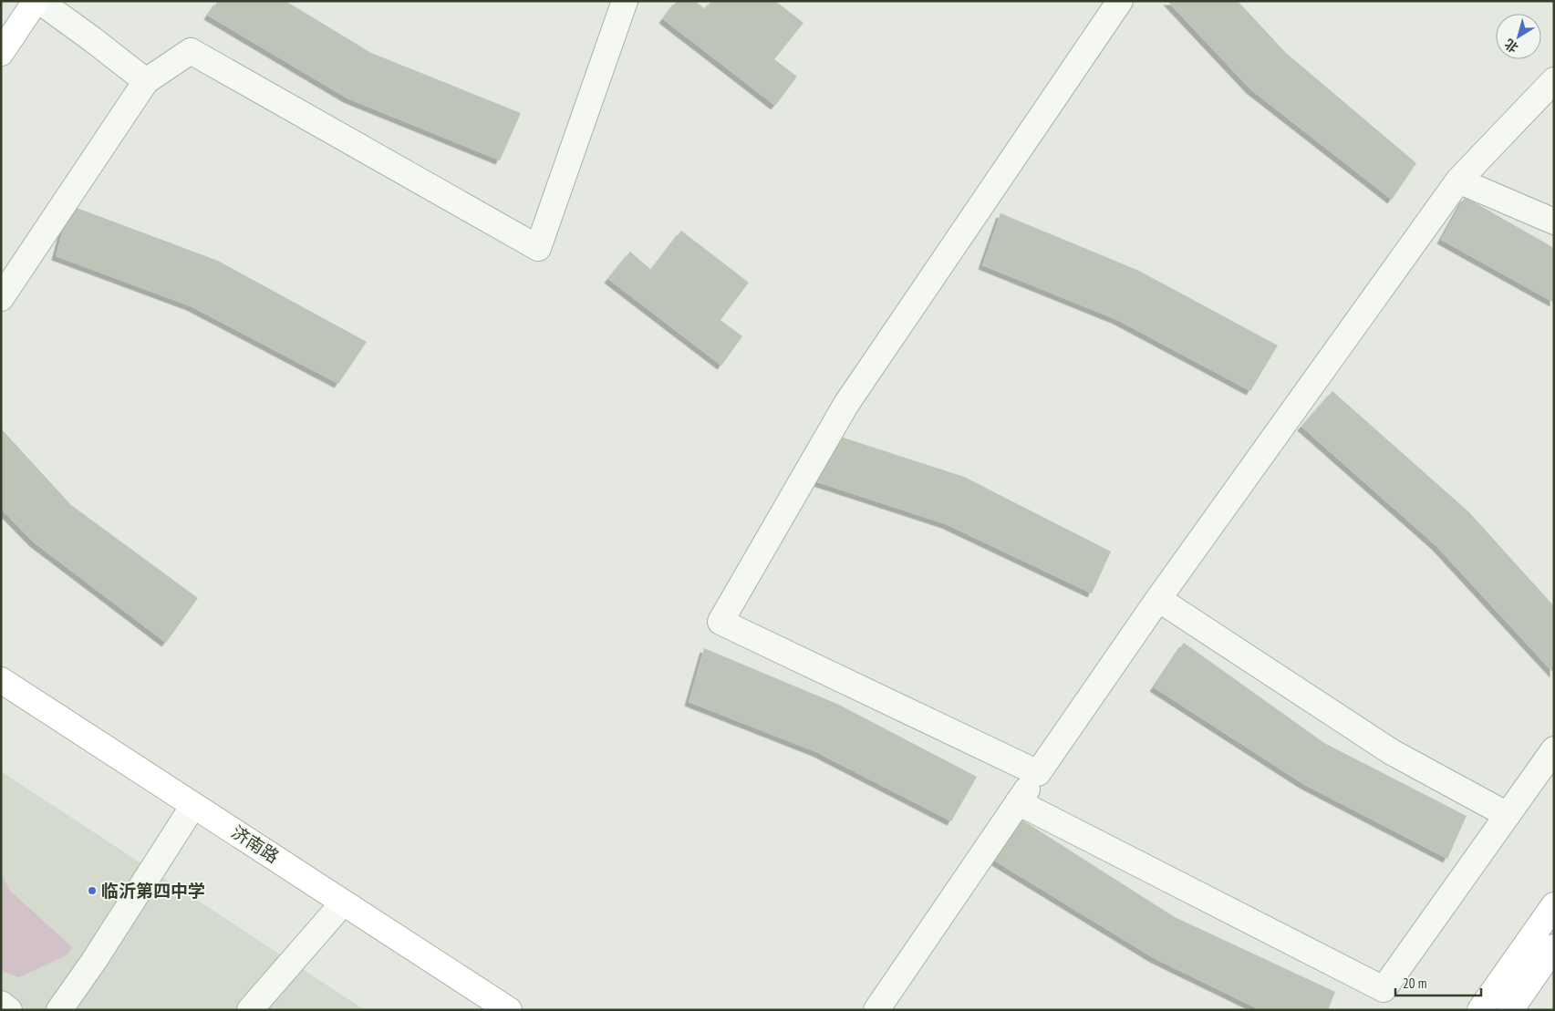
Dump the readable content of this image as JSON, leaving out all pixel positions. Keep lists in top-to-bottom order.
{
  "streets": {
    "street": ["济南路"]
  },
  "places": ["临沂第四中学"],
  "scale_bar": "20 m",
  "north": "bottom left"
}
